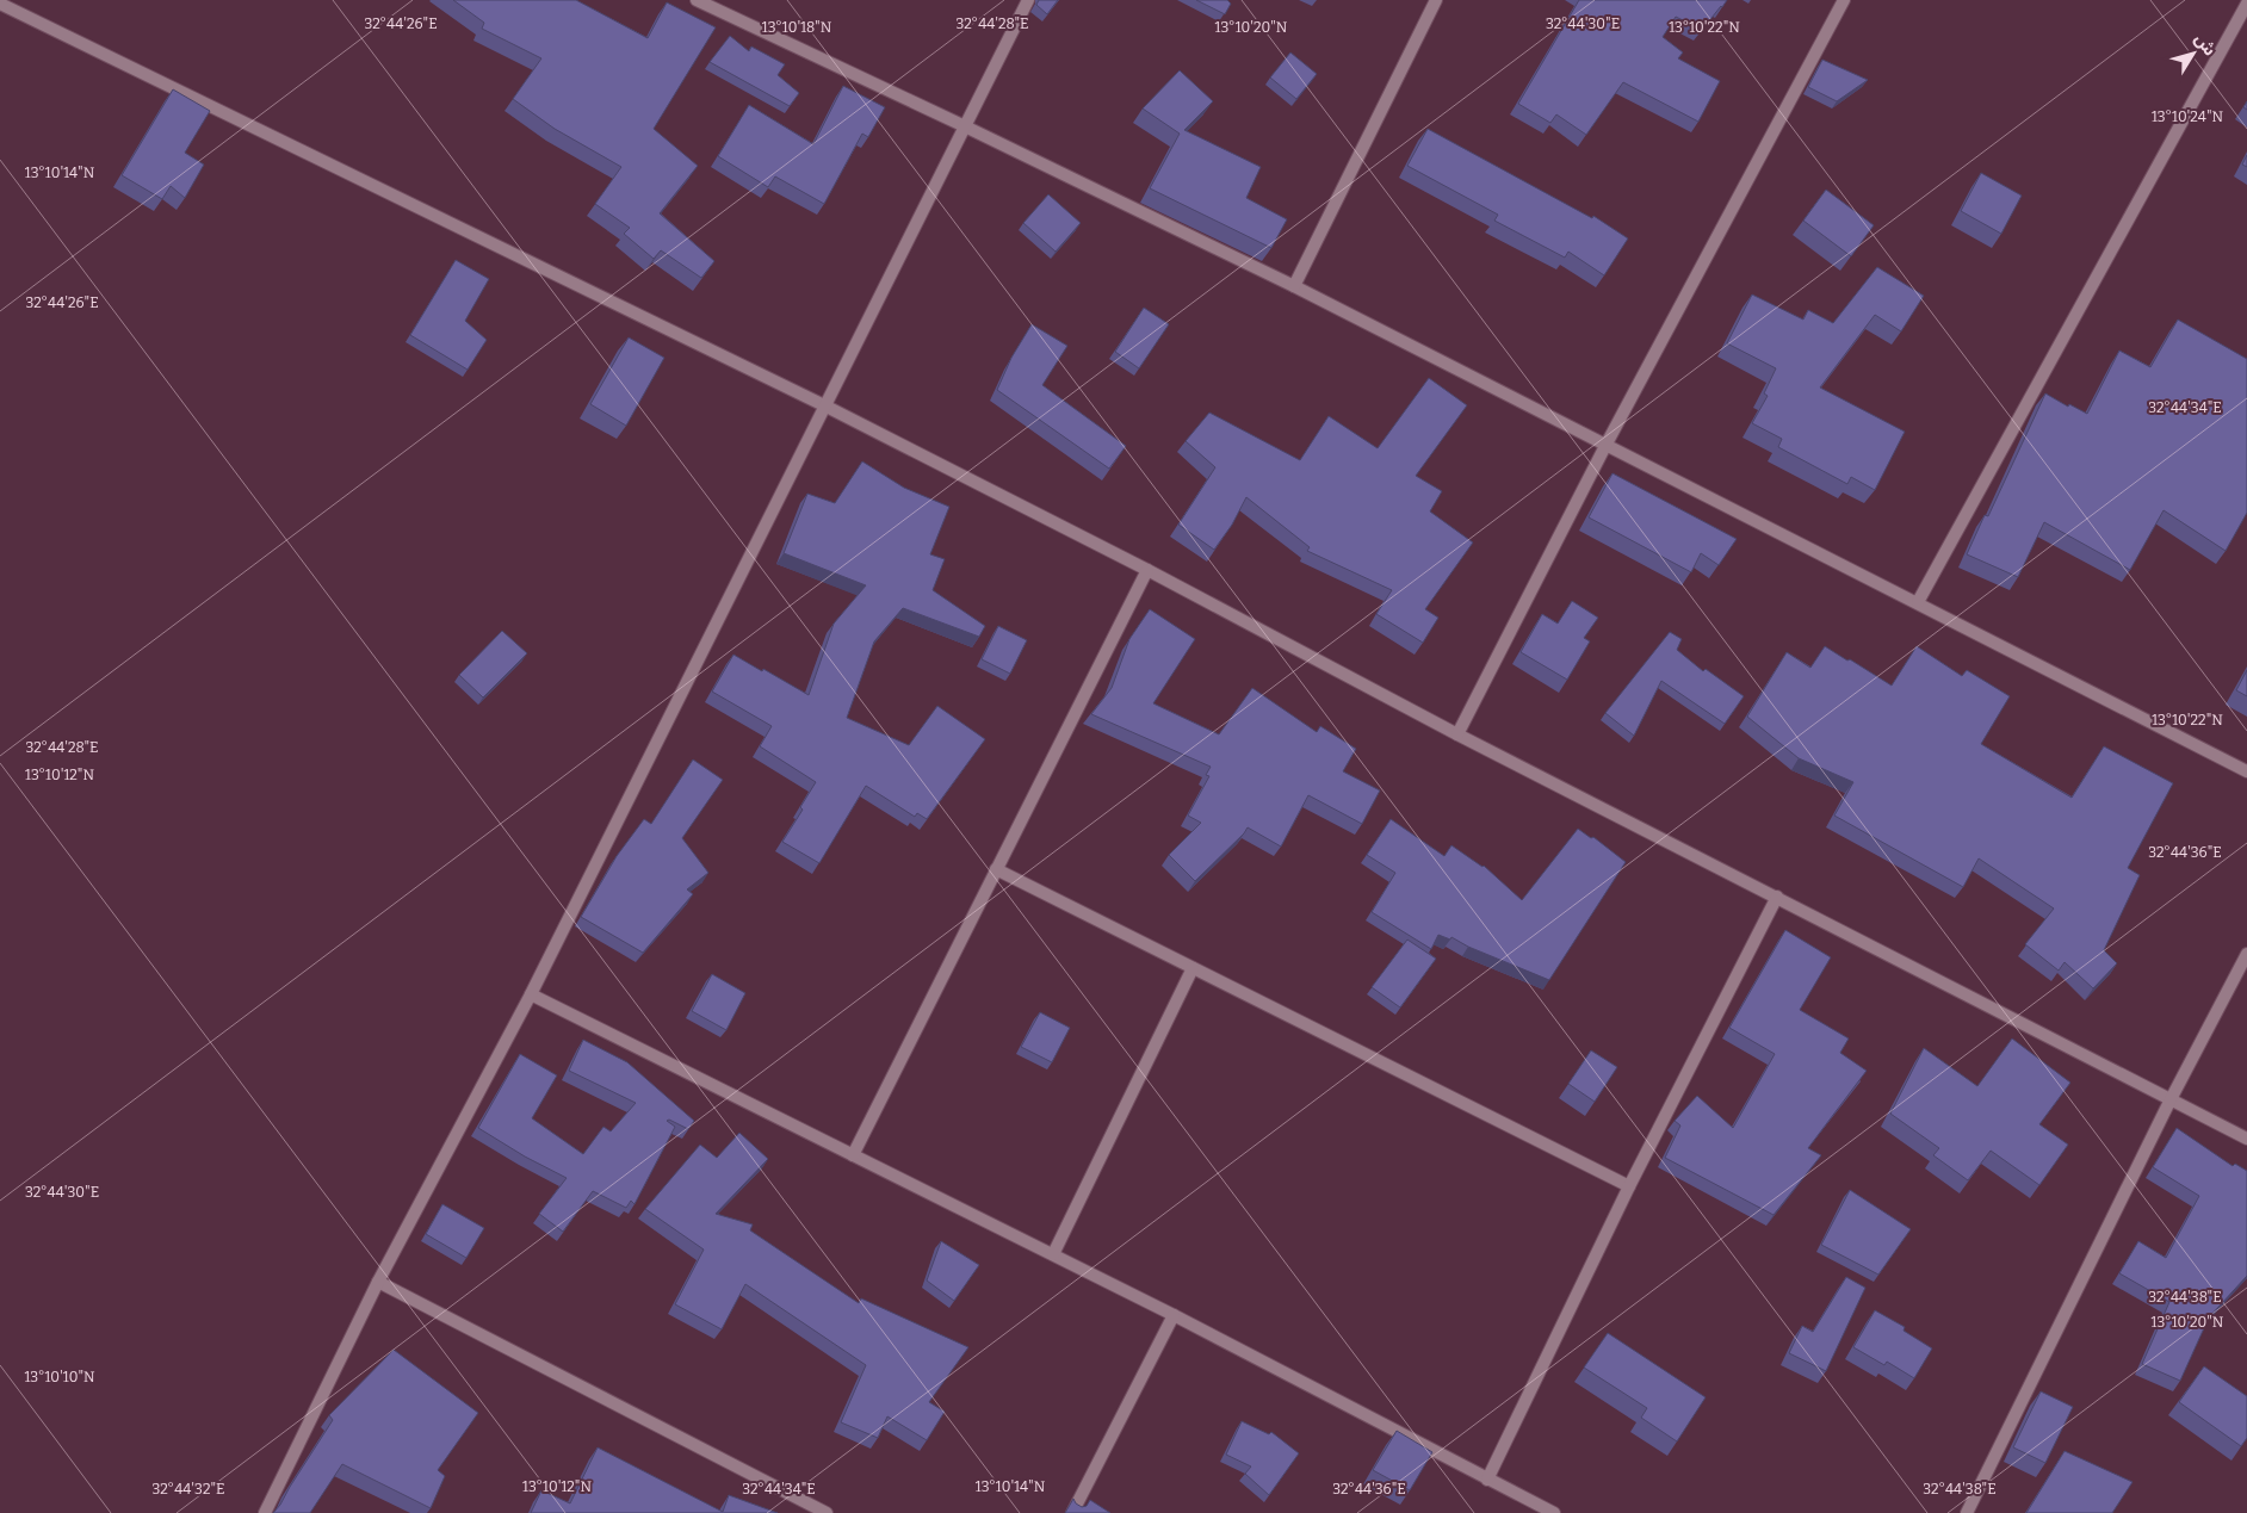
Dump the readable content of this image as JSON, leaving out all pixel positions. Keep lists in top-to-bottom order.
{
  "north": "top right",
  "coordinates": [
    "32°44'26\"E",
    "32°44'28\"E",
    "32°44'30\"E",
    "13°10'18\"N",
    "13°10'20\"N",
    "13°10'22\"N",
    "13°10'24\"N",
    "13°10'14\"N",
    "32°44'34\"E",
    "13°10'12\"N",
    "32°44'36\"E",
    "32°44'38\"E",
    "13°10'10\"N",
    "32°44'32\"E"
  ]
}
